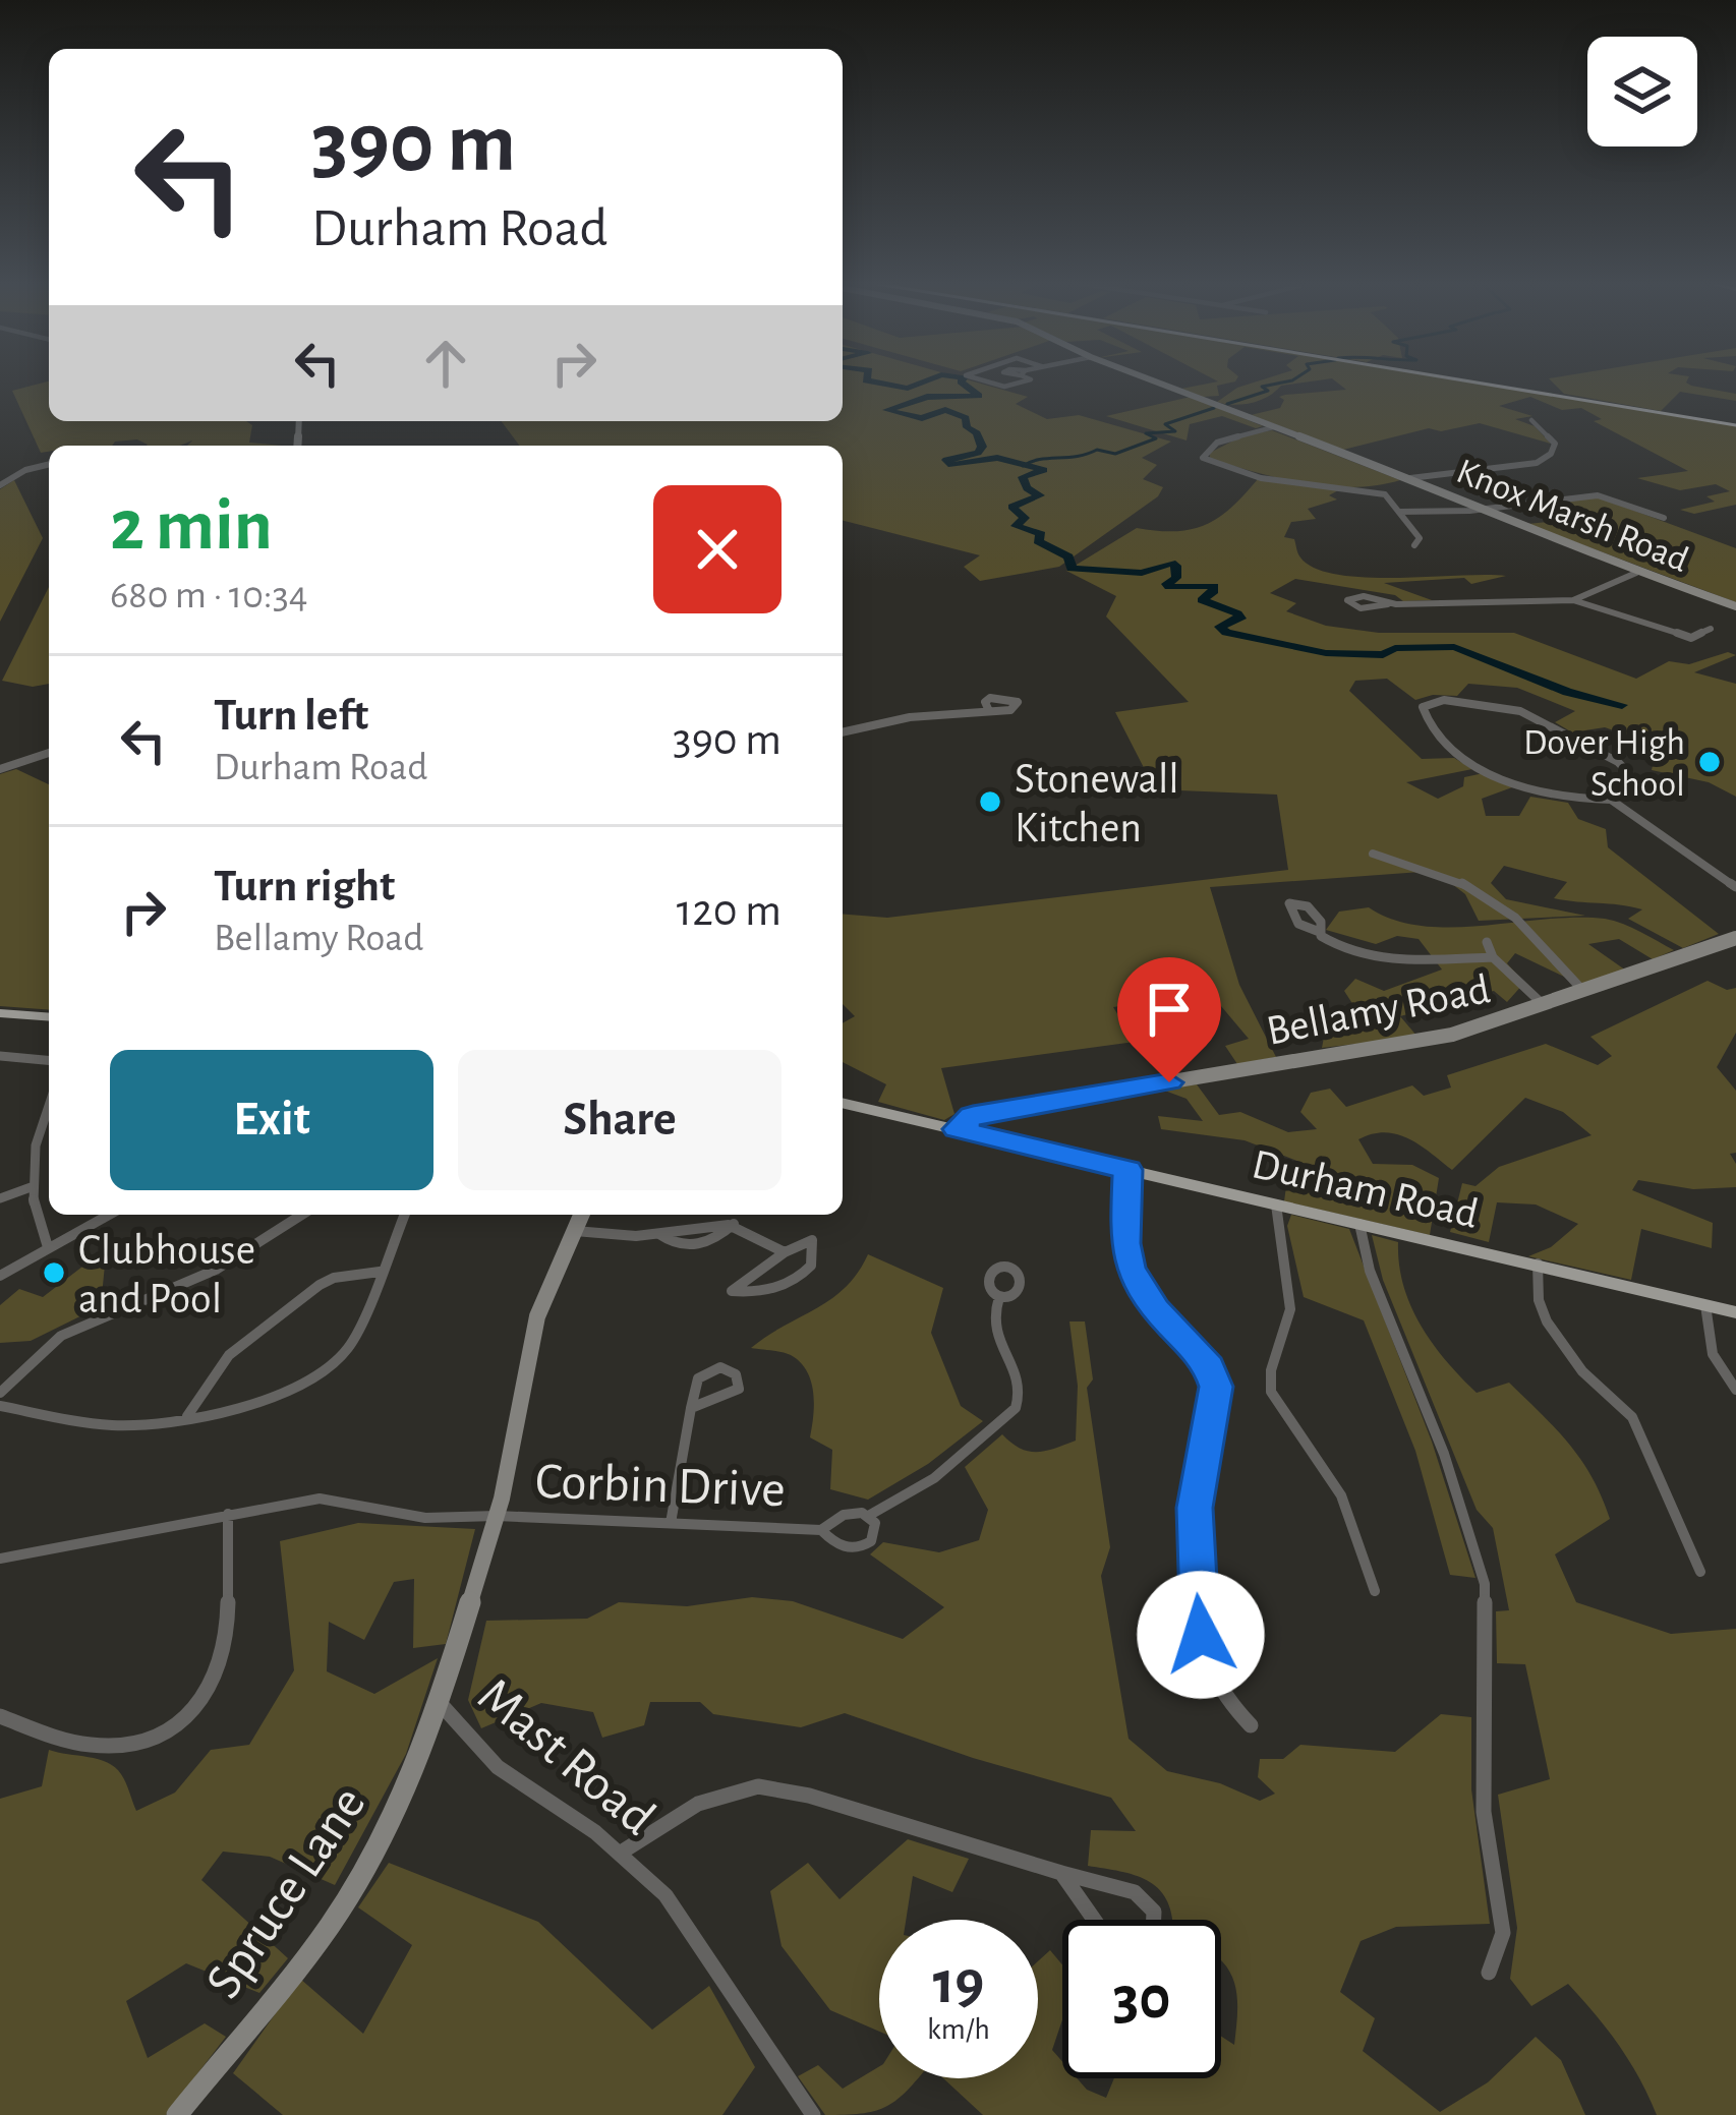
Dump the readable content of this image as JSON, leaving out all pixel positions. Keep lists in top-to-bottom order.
{
  "streets": {
    "main road": [
      "Knox Marsh Road",
      "Bellamy Road",
      "Durham Road",
      "Mast Road",
      "Spruce Lane"
    ],
    "street": ["Corbin Drive"]
  },
  "crossings": [
    ["Bellamy Road", "Durham Road"],
    ["Corbin Drive", "Mast Road"],
    ["Mast Road", "Spruce Lane"]
  ],
  "places": ["Dover High School", "Stonewall Kitchen", "Clubhouse and Pool"],
  "page": {
    "turn": ["390 m", "Durham Road"],
    "heading": ["2 min", "680 m · 10:34"],
    "list": [
      {
        "name": "Turn left",
        "note": "Durham Road",
        "value": "390 m"
      },
      {
        "name": "Turn right",
        "note": "Bellamy Road",
        "value": "120 m"
      }
    ],
    "buttons": ["Exit", "Share"],
    "speed": "19 km/h",
    "limit": "30"
  }
}
